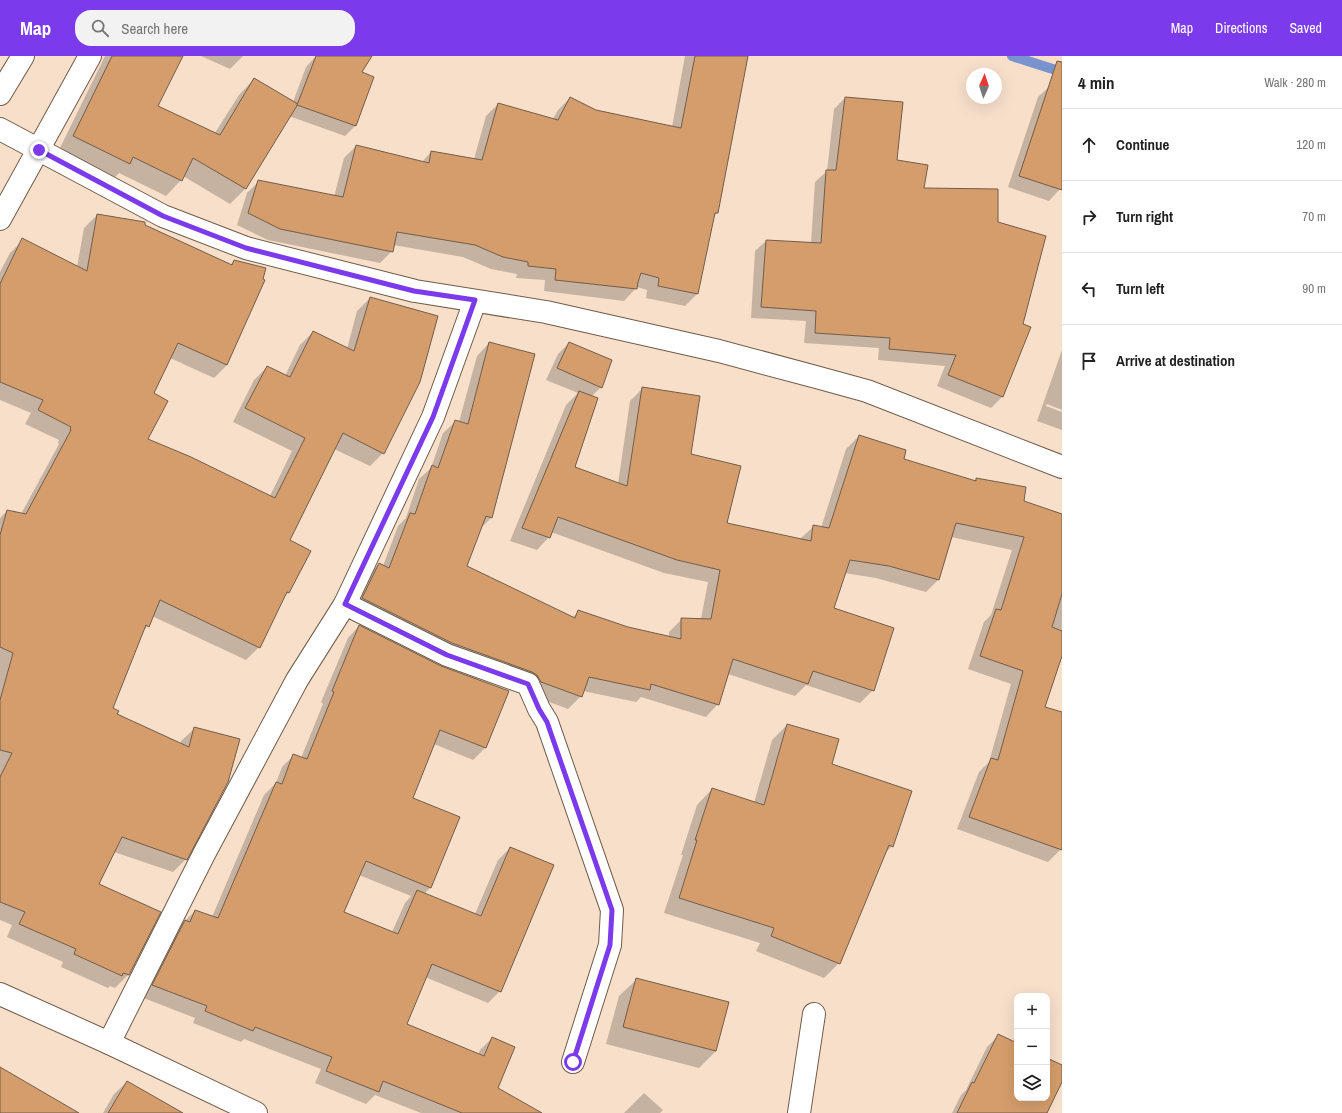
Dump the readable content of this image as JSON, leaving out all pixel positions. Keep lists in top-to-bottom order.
{
  "north": "top",
  "page": {
    "header": "Map",
    "search": "Search here",
    "nav": ["Map", "Directions", "Saved"],
    "heading": ["4 min", "Walk · 280 m"],
    "list": [
      ["Continue", "120 m"],
      ["Turn right", "70 m"],
      ["Turn left", "90 m"],
      "Arrive at destination"
    ],
    "map_buttons": ["+", "−"]
  }
}
